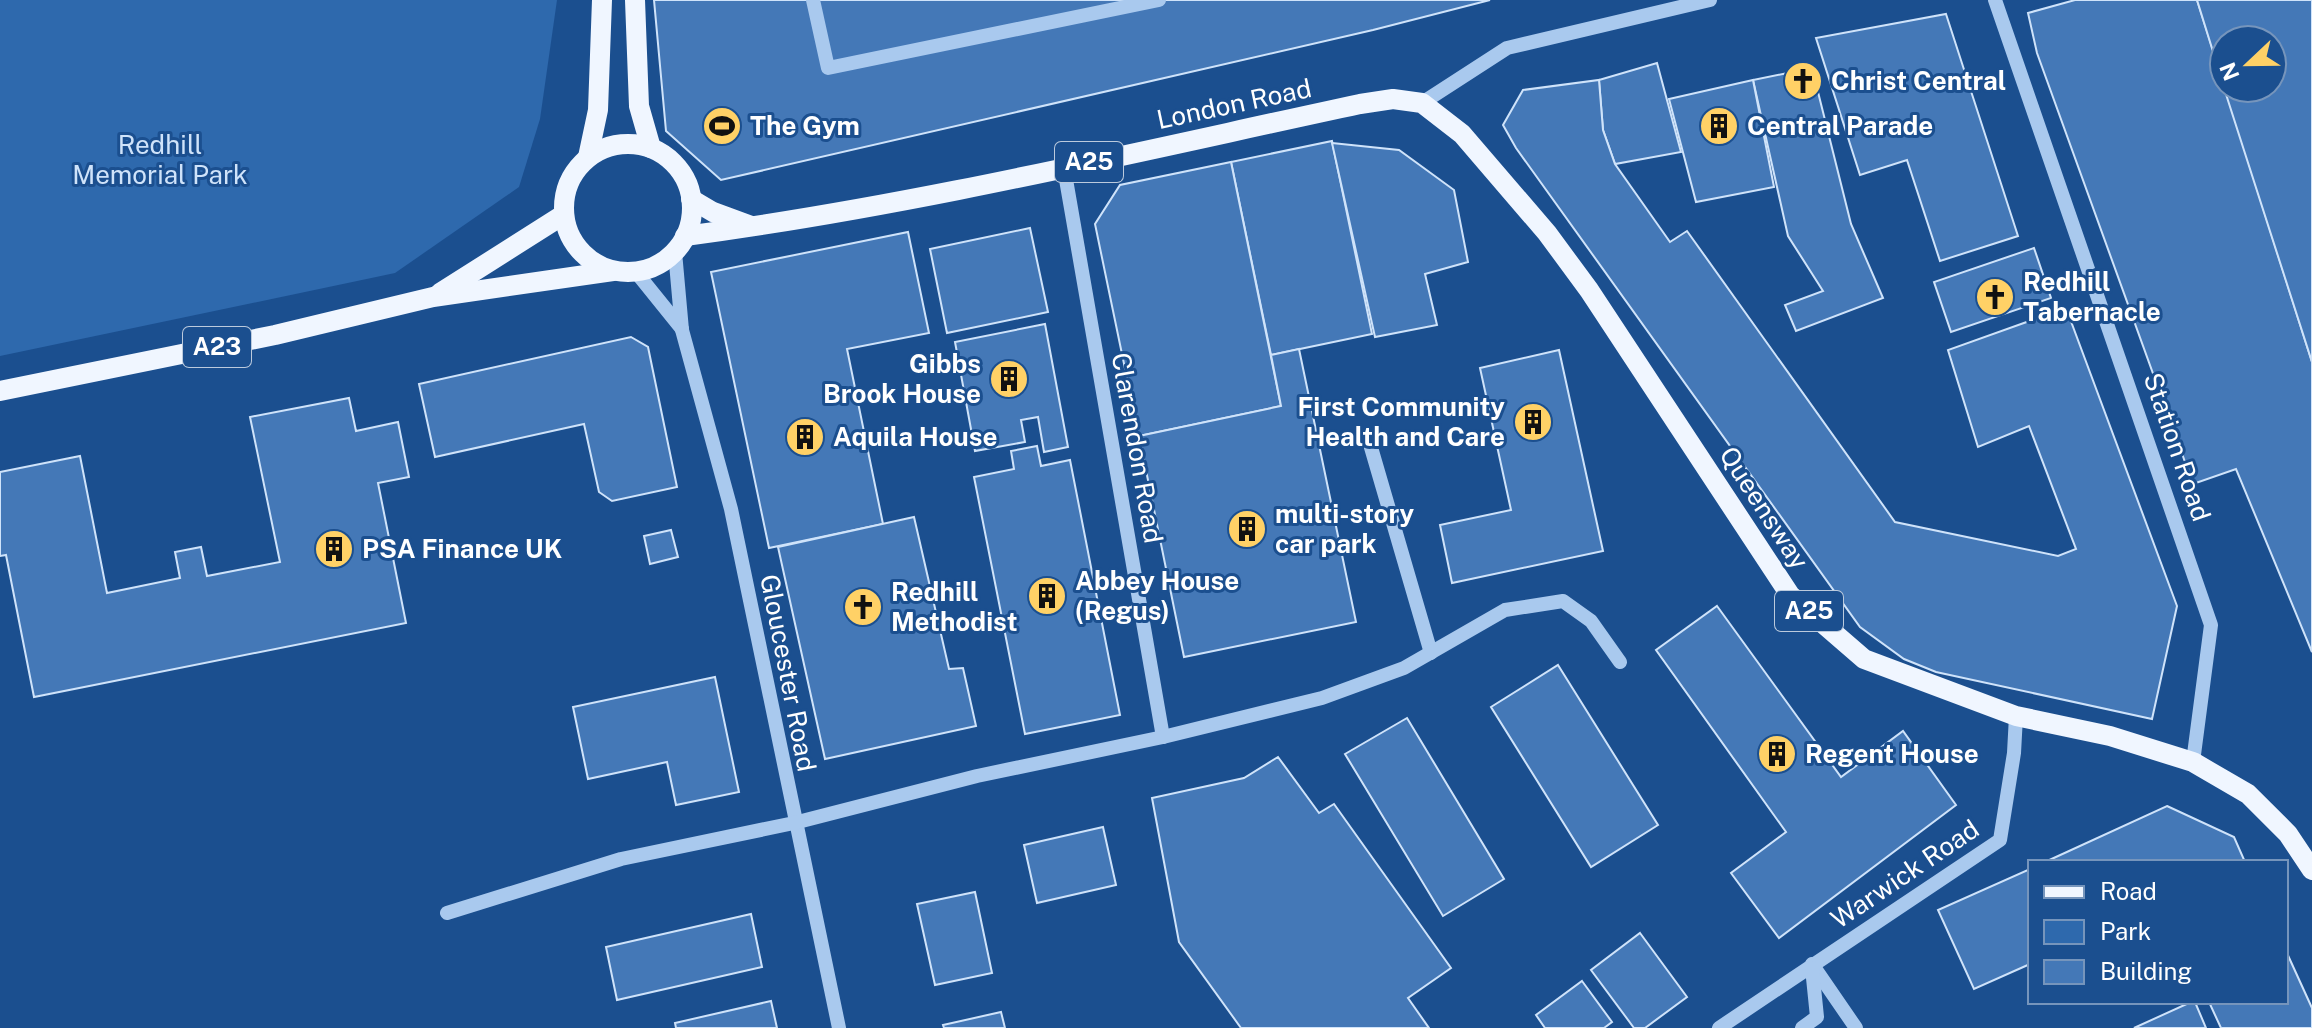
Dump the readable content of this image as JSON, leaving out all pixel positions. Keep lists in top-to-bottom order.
{
  "streets": {
    "main road": [
      "London Road",
      "A25",
      "A23",
      "Queensway"
    ],
    "street": [
      "Station Road",
      "Clarendon Road",
      "Gloucester Road",
      "Warwick Road"
    ]
  },
  "crossings": [
    ["London Road", "A23"],
    ["London Road", "Clarendon Road"],
    ["London Road", "Queensway"],
    ["London Road", "Gloucester Road"],
    ["A25", "Station Road"],
    ["A25", "Queensway"],
    ["A23", "Gloucester Road"],
    ["Station Road", "Queensway"],
    ["Queensway", "Warwick Road"]
  ],
  "parks": ["Redhill Memorial Park"],
  "places": {
    "church": ["Christ Central", "Redhill Tabernacle", "Redhill Methodist"],
    "sports": ["The Gym"],
    "building": [
      "Central Parade",
      "Gibbs Brook House",
      "First Community Health and Care",
      "Aquila House",
      "multi-story car park",
      "PSA Finance UK",
      "Abbey House (Regus)",
      "Regent House"
    ]
  },
  "legend": ["Road", "Park", "Building"],
  "north": "left"
}
